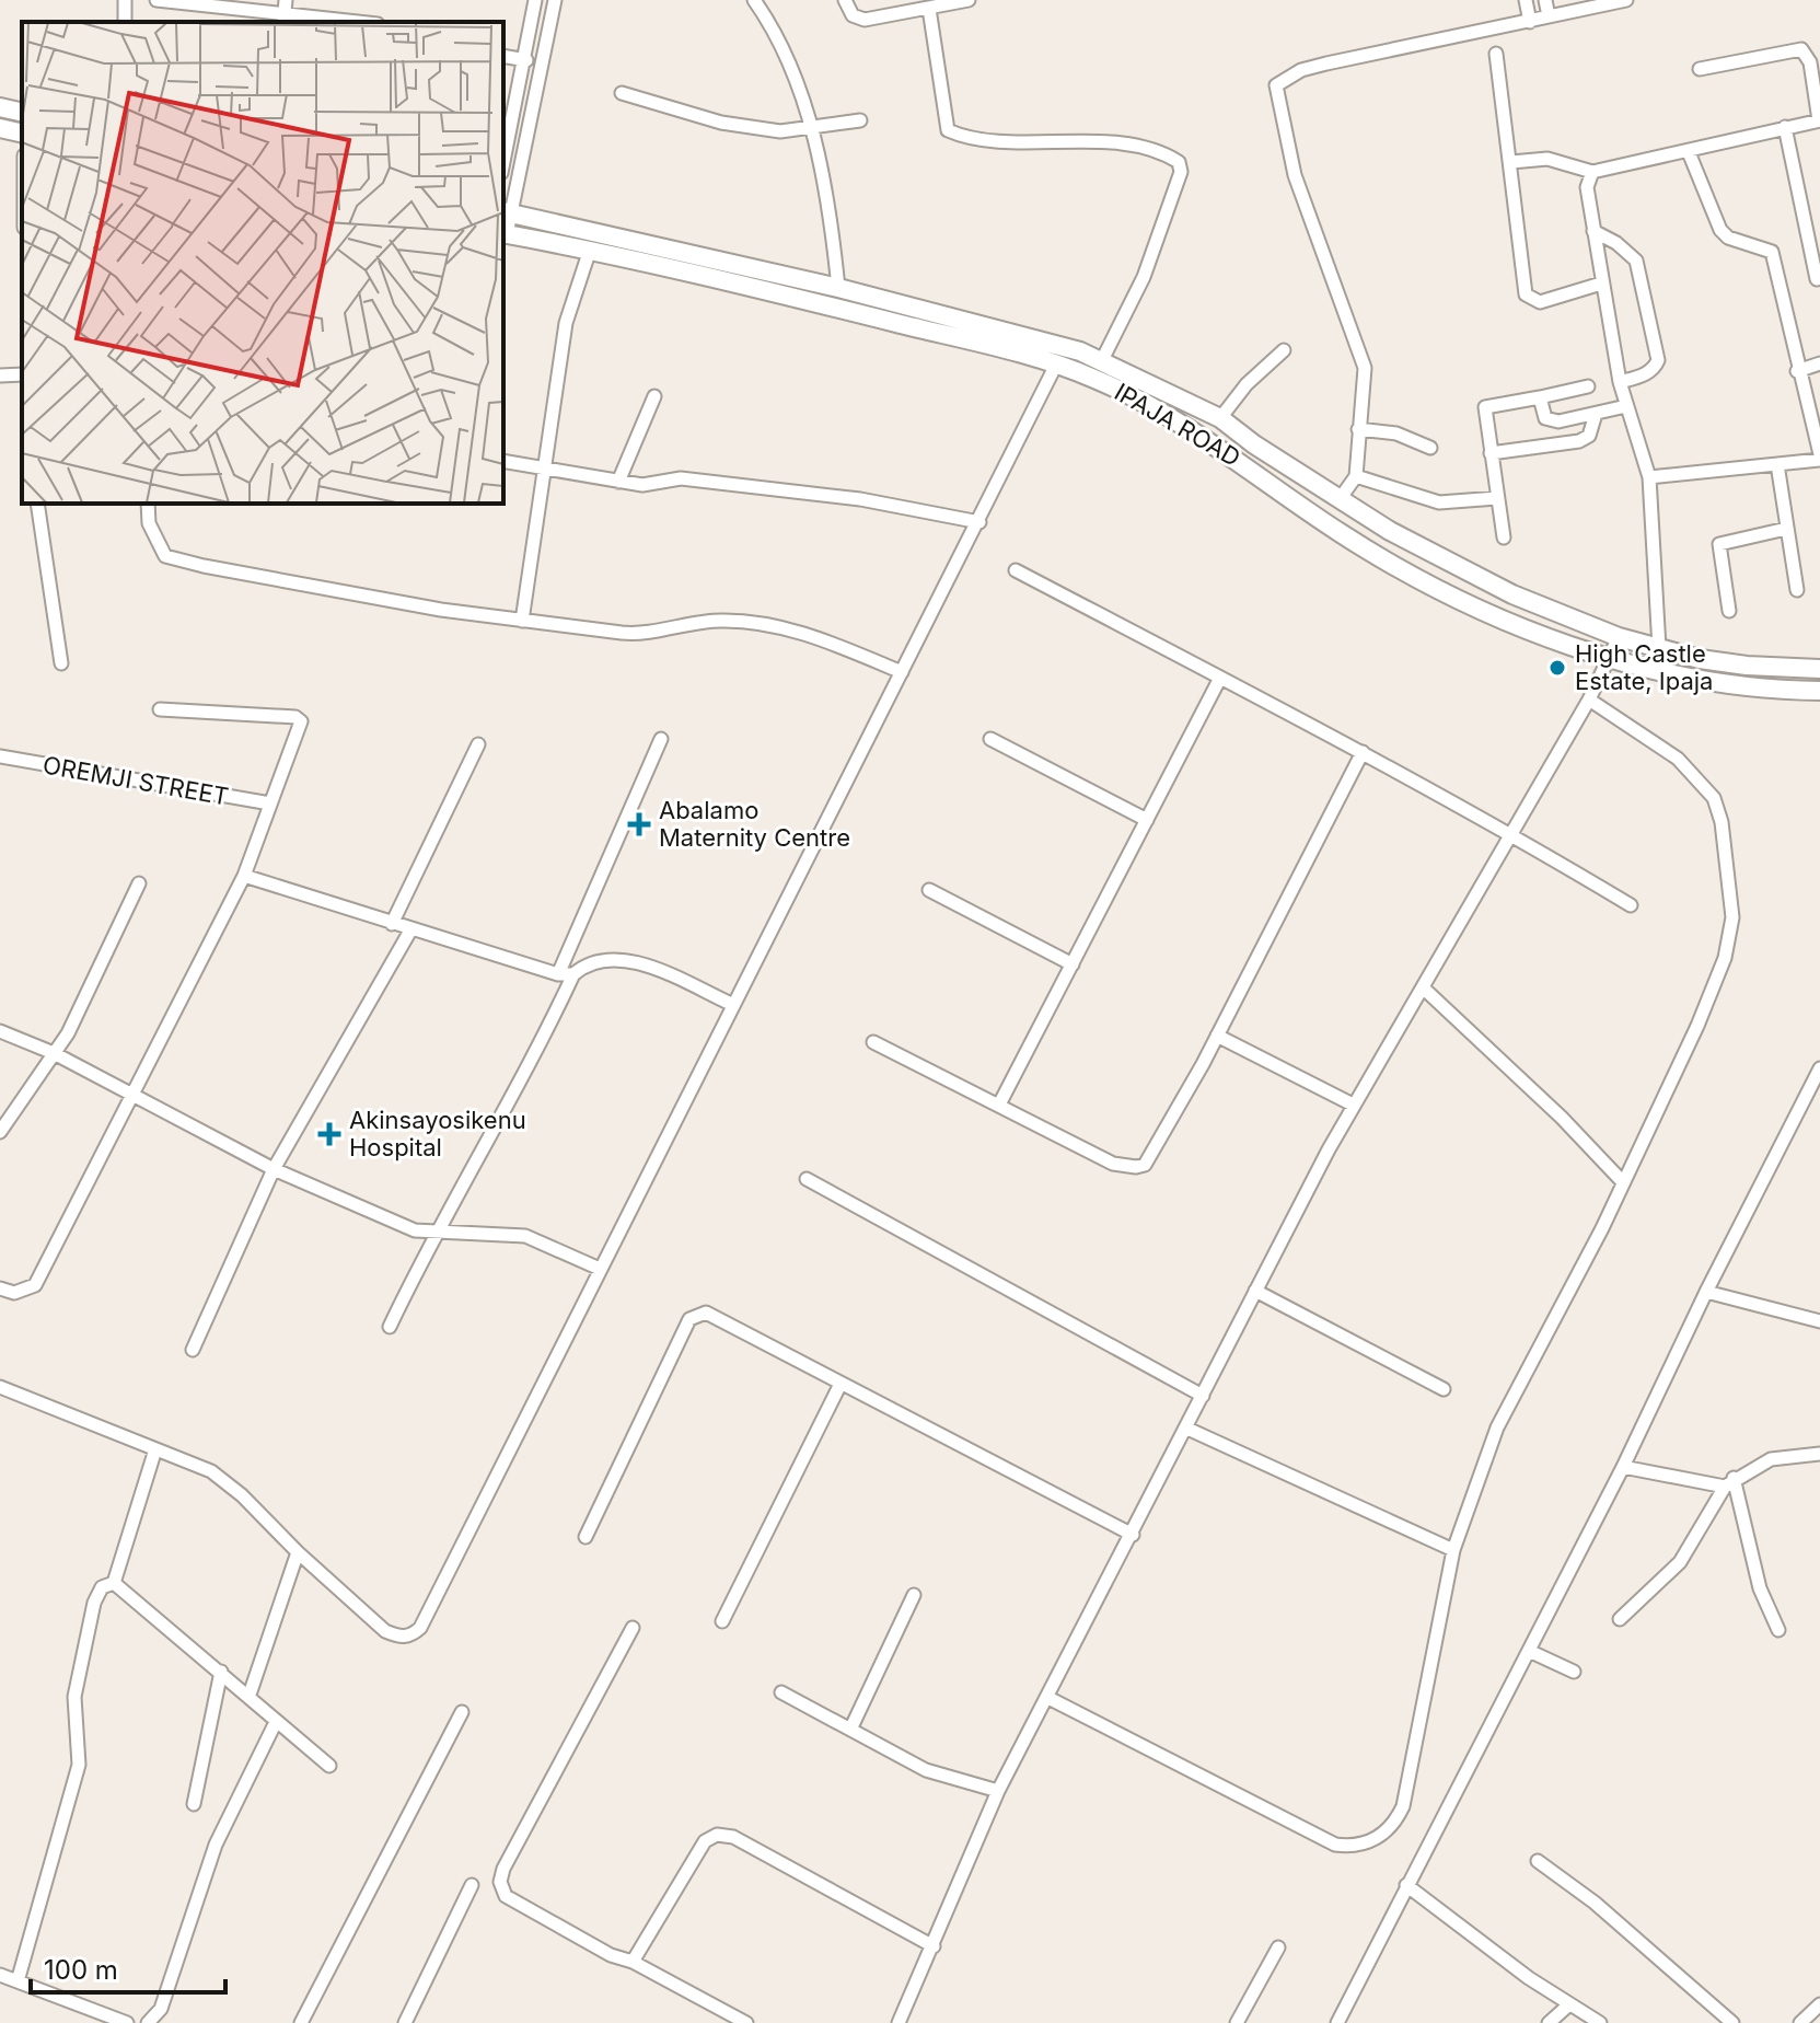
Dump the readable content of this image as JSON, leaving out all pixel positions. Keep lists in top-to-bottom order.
{
  "streets": {
    "main road": ["IPAJA ROAD"],
    "street": ["OREMJI STREET"]
  },
  "places": {
    "other": ["High Castle Estate, Ipaja"],
    "health": ["Abalamo Maternity Centre", "Akinsayosikenu Hospital"]
  },
  "scale_bar": "100 m"
}
